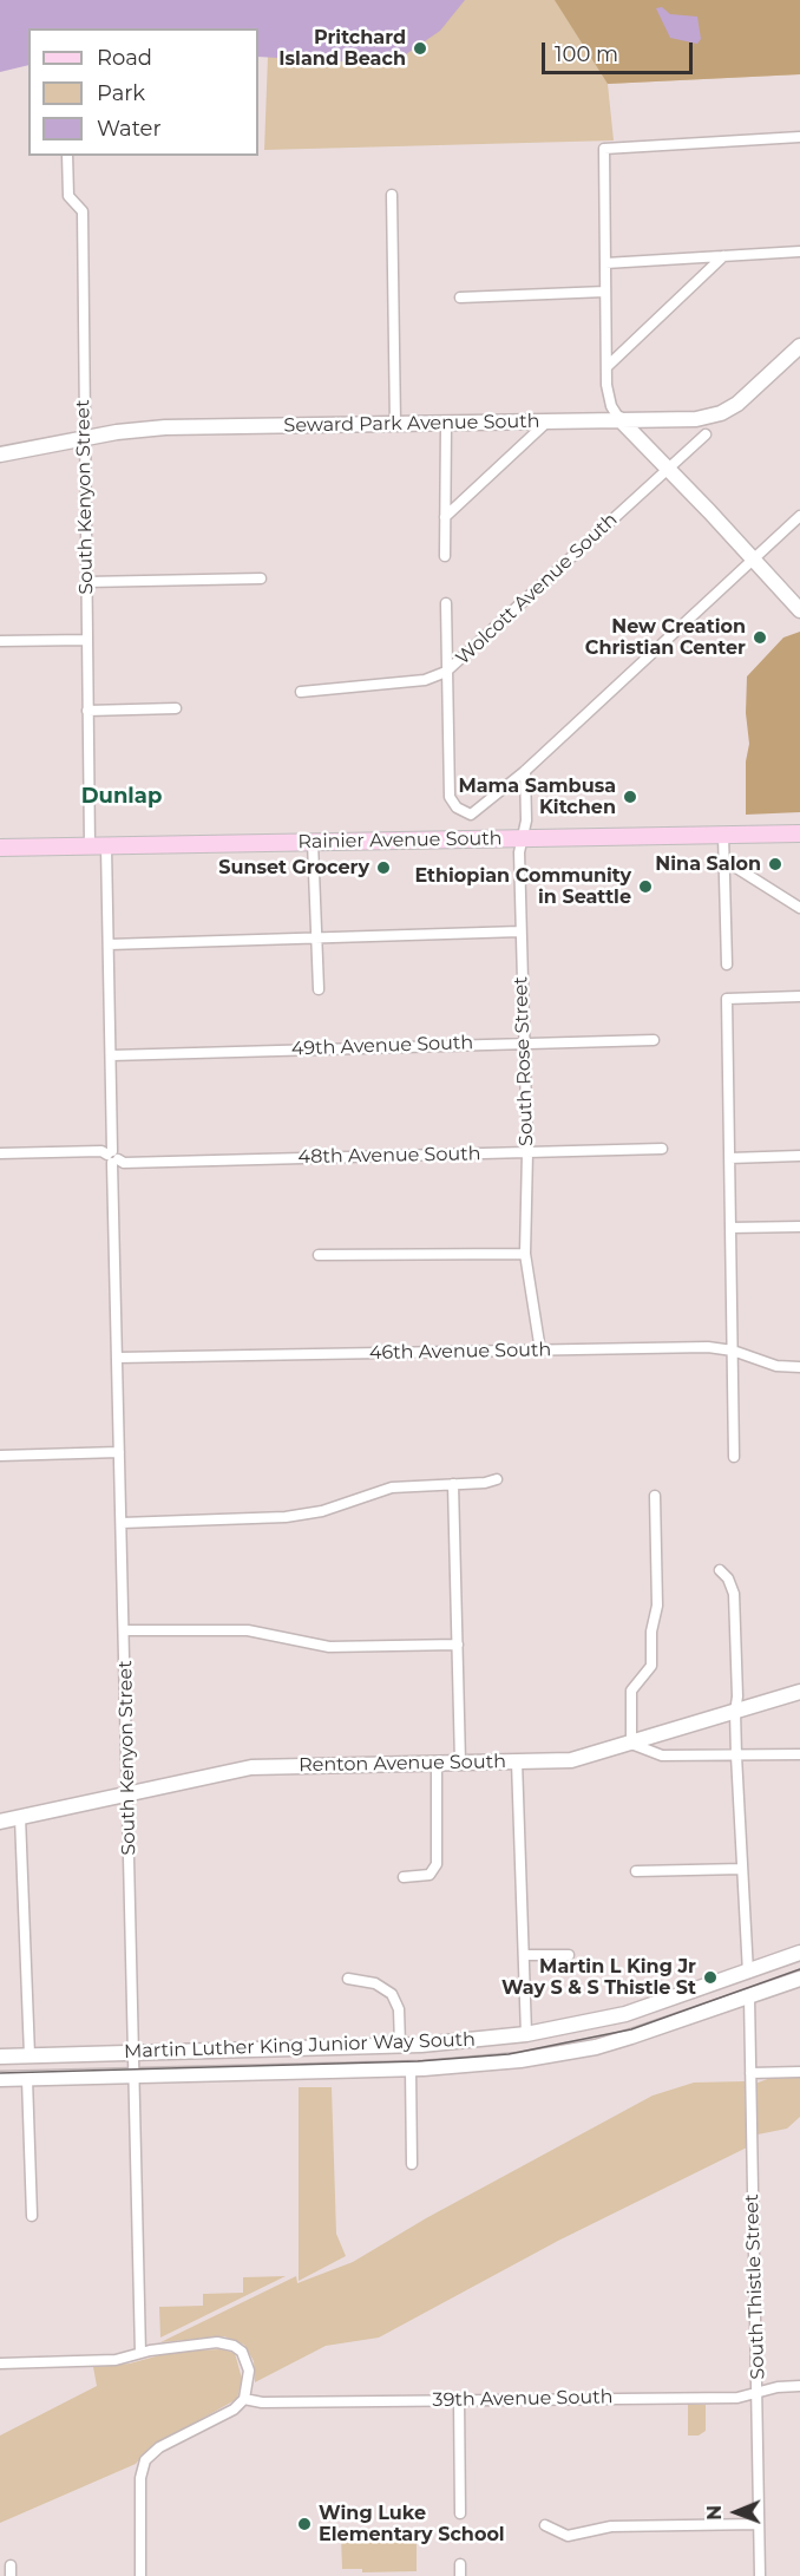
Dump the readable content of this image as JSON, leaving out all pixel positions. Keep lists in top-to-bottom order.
{
  "streets": {
    "main road": [
      "Seward Park Avenue South",
      "Rainier Avenue South",
      "Renton Avenue South",
      "Martin Luther King Junior Way South"
    ],
    "street": [
      "South Kenyon Street",
      "Wolcott Avenue South",
      "49th Avenue South",
      "South Rose Street",
      "48th Avenue South",
      "46th Avenue South",
      "South Thistle Street",
      "39th Avenue South"
    ]
  },
  "crossings": [
    ["Seward Park Avenue South", "South Kenyon Street"],
    ["South Kenyon Street", "Rainier Avenue South"],
    ["South Kenyon Street", "49th Avenue South"],
    ["South Kenyon Street", "48th Avenue South"],
    ["South Kenyon Street", "46th Avenue South"],
    ["South Kenyon Street", "Renton Avenue South"],
    ["South Kenyon Street", "Martin Luther King Junior Way South"],
    ["Rainier Avenue South", "South Rose Street"],
    ["49th Avenue South", "South Rose Street"],
    ["South Rose Street", "48th Avenue South"],
    ["South Rose Street", "46th Avenue South"],
    ["Martin Luther King Junior Way South", "South Thistle Street"],
    ["South Thistle Street", "39th Avenue South"]
  ],
  "districts": ["Dunlap"],
  "places": [
    "Pritchard Island Beach",
    "New Creation Christian Center",
    "Mama Sambusa Kitchen",
    "Nina Salon",
    "Sunset Grocery",
    "Ethiopian Community in Seattle",
    "Martin L King Jr Way S & S Thistle St",
    "Wing Luke Elementary School"
  ],
  "legend": ["Road", "Park", "Water"],
  "scale_bar": "100 m",
  "north": "left"
}
